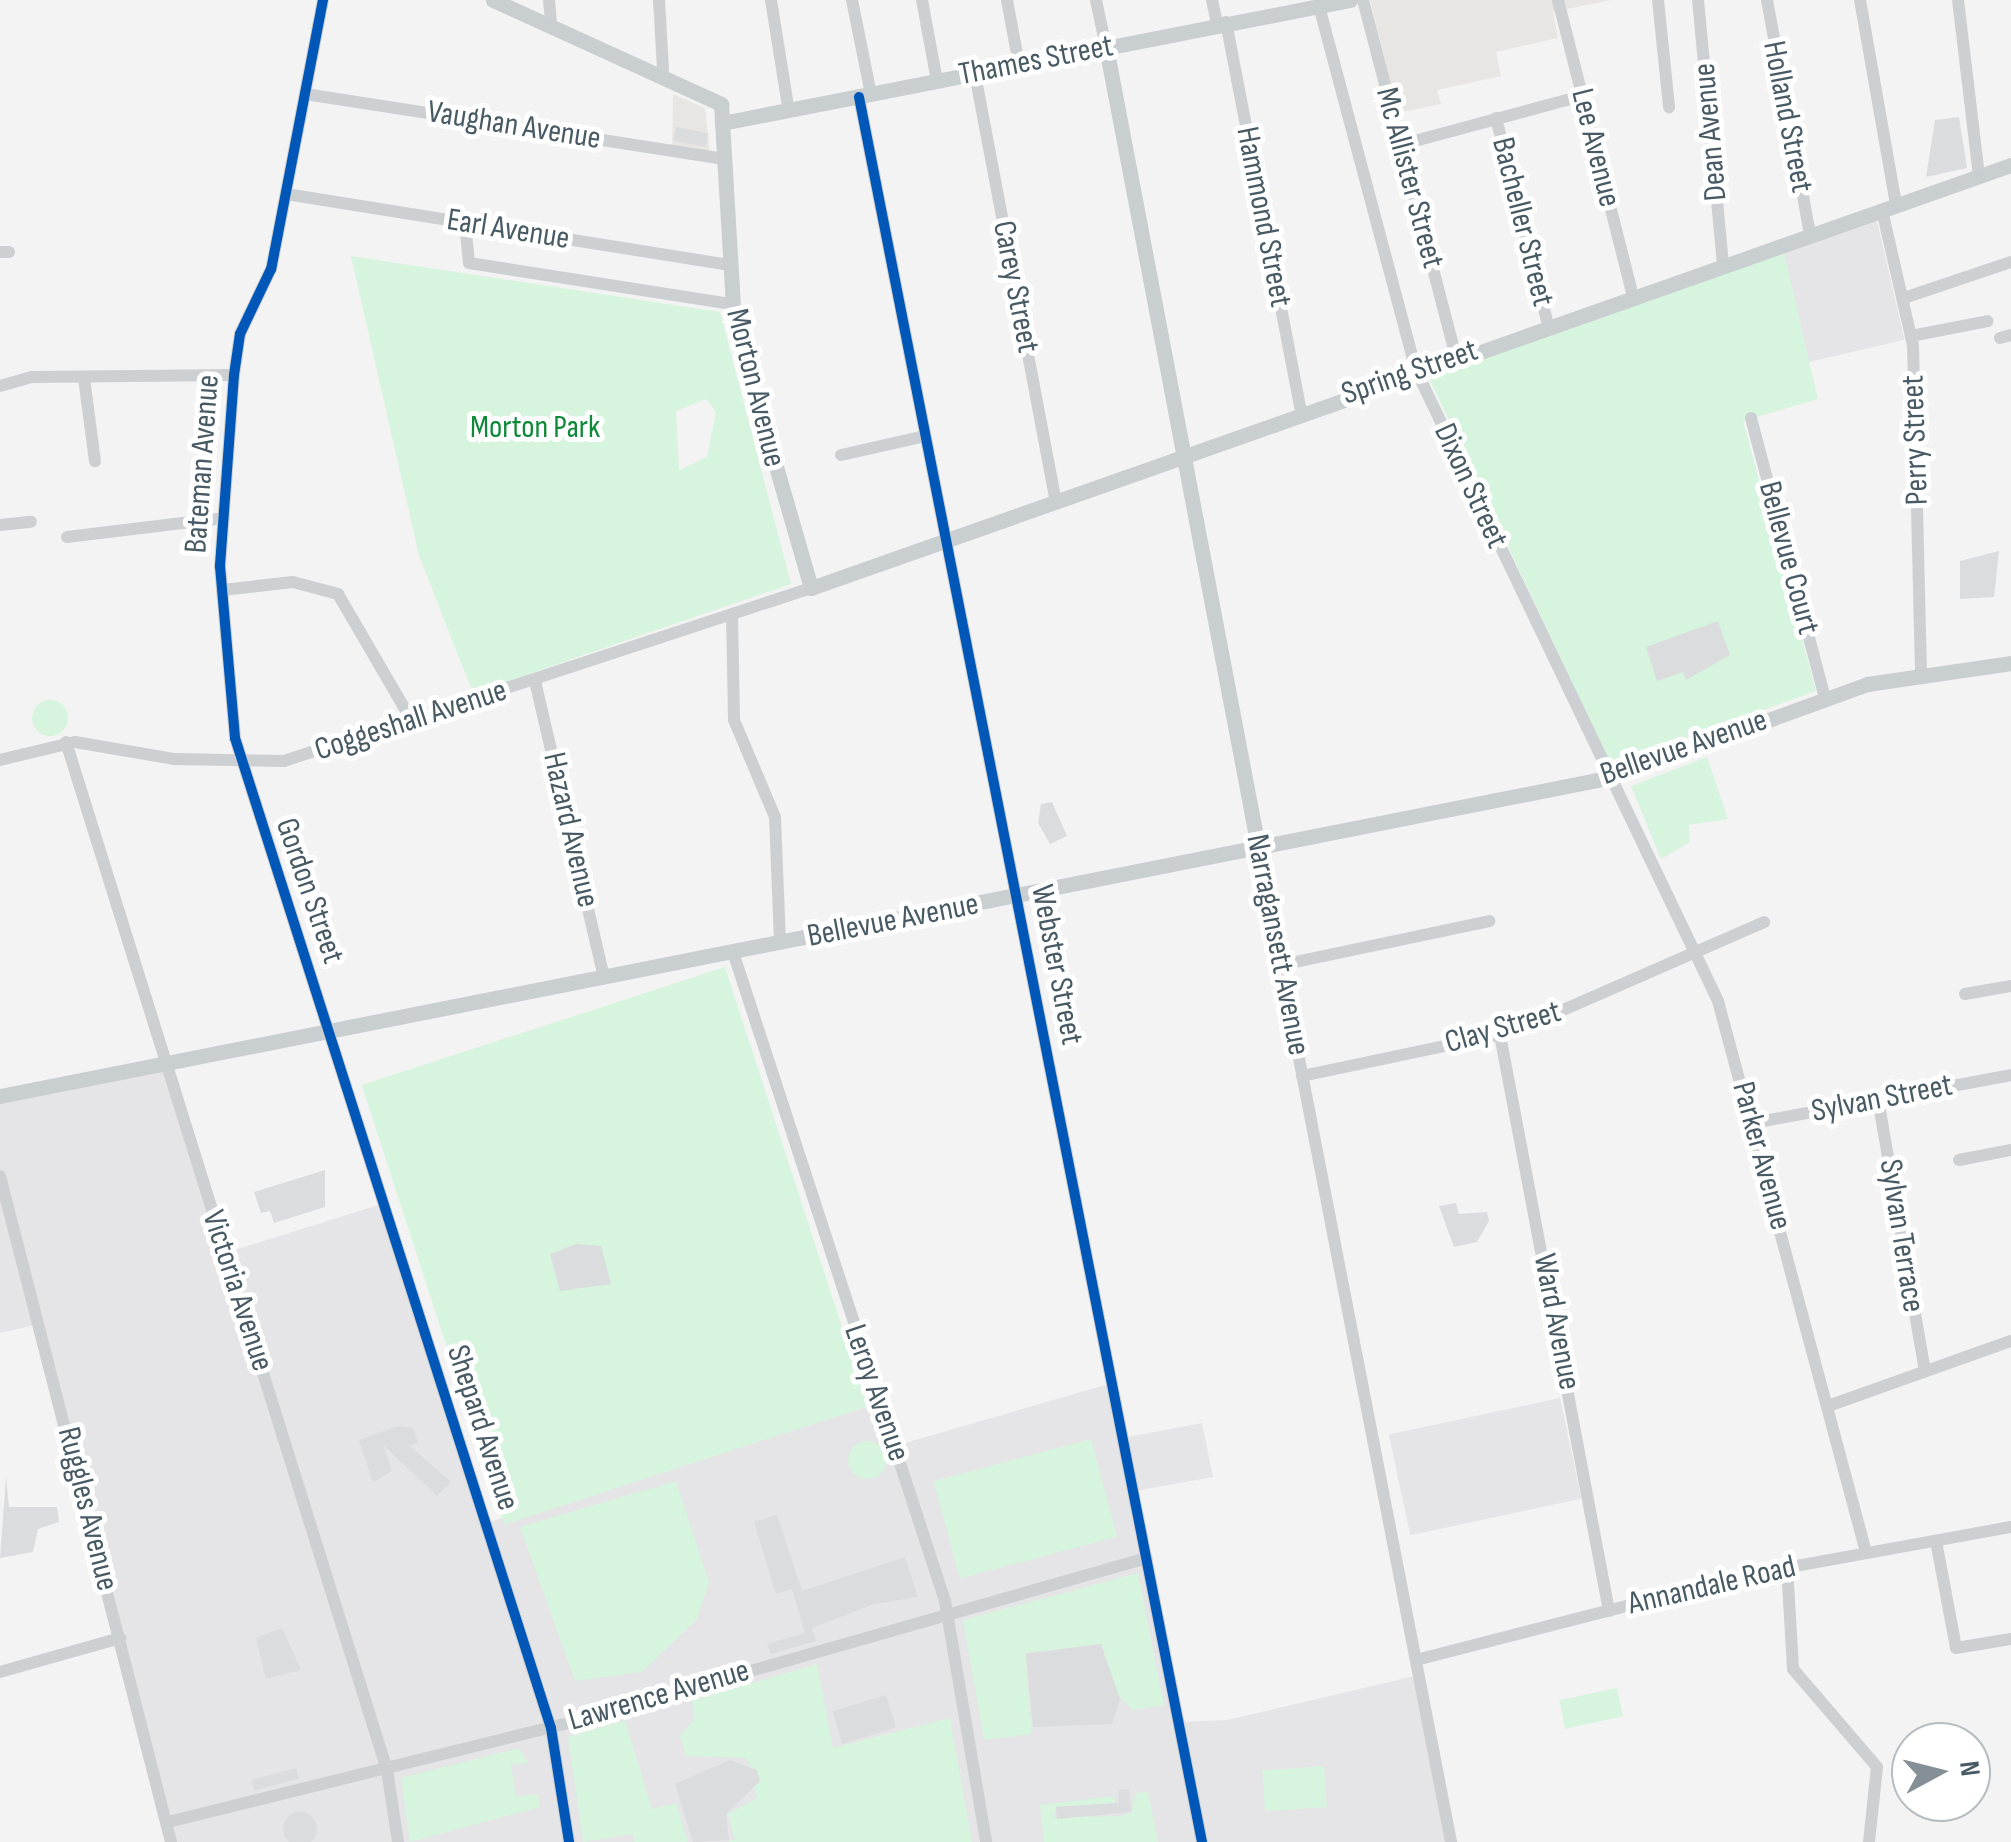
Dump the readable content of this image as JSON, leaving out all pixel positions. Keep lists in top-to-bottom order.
{
  "streets": {
    "main road": [
      "Thames Street",
      "Spring Street",
      "Morton Avenue",
      "Bellevue Avenue",
      "Narragansett Avenue"
    ],
    "street": [
      "Holland Street",
      "Vaughan Avenue",
      "Dean Avenue",
      "Lee Avenue",
      "Mc Allister Street",
      "Hammond Street",
      "Bacheller Street",
      "Earl Avenue",
      "Carey Street",
      "Perry Street",
      "Bateman Avenue",
      "Dixon Street",
      "Bellevue Court",
      "Coggeshall Avenue",
      "Hazard Avenue",
      "Gordon Street",
      "Webster Street",
      "Clay Street",
      "Sylvan Street",
      "Parker Avenue",
      "Sylvan Terrace",
      "Victoria Avenue",
      "Ward Avenue",
      "Leroy Avenue",
      "Shepard Avenue",
      "Ruggles Avenue",
      "Annandale Road",
      "Lawrence Avenue"
    ]
  },
  "crossings": [
    ["Thames Street", "Hammond Street"],
    ["Thames Street", "Carey Street"],
    ["Thames Street", "Morton Avenue"],
    ["Thames Street", "Dixon Street"],
    ["Thames Street", "Narragansett Avenue"],
    ["Thames Street", "Webster Street"],
    ["Holland Street", "Spring Street"],
    ["Vaughan Avenue", "Morton Avenue"],
    ["Vaughan Avenue", "Bateman Avenue"],
    ["Dean Avenue", "Spring Street"],
    ["Lee Avenue", "Spring Street"],
    ["Mc Allister Street", "Spring Street"],
    ["Hammond Street", "Spring Street"],
    ["Bacheller Street", "Spring Street"],
    ["Earl Avenue", "Morton Avenue"],
    ["Earl Avenue", "Bateman Avenue"],
    ["Carey Street", "Spring Street"],
    ["Spring Street", "Morton Avenue"],
    ["Spring Street", "Perry Street"],
    ["Spring Street", "Dixon Street"],
    ["Spring Street", "Coggeshall Avenue"],
    ["Spring Street", "Narragansett Avenue"],
    ["Spring Street", "Webster Street"],
    ["Morton Avenue", "Coggeshall Avenue"],
    ["Perry Street", "Bellevue Avenue"],
    ["Bateman Avenue", "Coggeshall Avenue"],
    ["Bateman Avenue", "Gordon Street"],
    ["Dixon Street", "Bellevue Avenue"],
    ["Dixon Street", "Parker Avenue"],
    ["Bellevue Court", "Bellevue Avenue"],
    ["Coggeshall Avenue", "Hazard Avenue"],
    ["Coggeshall Avenue", "Gordon Street"],
    ["Coggeshall Avenue", "Victoria Avenue"],
    ["Bellevue Avenue", "Hazard Avenue"],
    ["Bellevue Avenue", "Gordon Street"],
    ["Bellevue Avenue", "Narragansett Avenue"],
    ["Bellevue Avenue", "Webster Street"],
    ["Bellevue Avenue", "Parker Avenue"],
    ["Bellevue Avenue", "Victoria Avenue"],
    ["Bellevue Avenue", "Leroy Avenue"],
    ["Bellevue Avenue", "Shepard Avenue"],
    ["Gordon Street", "Shepard Avenue"],
    ["Narragansett Avenue", "Clay Street"],
    ["Narragansett Avenue", "Annandale Road"],
    ["Webster Street", "Lawrence Avenue"],
    ["Clay Street", "Parker Avenue"],
    ["Clay Street", "Ward Avenue"],
    ["Sylvan Street", "Parker Avenue"],
    ["Sylvan Street", "Sylvan Terrace"],
    ["Parker Avenue", "Annandale Road"],
    ["Victoria Avenue", "Lawrence Avenue"],
    ["Ward Avenue", "Annandale Road"],
    ["Leroy Avenue", "Lawrence Avenue"],
    ["Shepard Avenue", "Lawrence Avenue"],
    ["Ruggles Avenue", "Lawrence Avenue"]
  ],
  "parks": ["Morton Park"],
  "north": "right"
}
